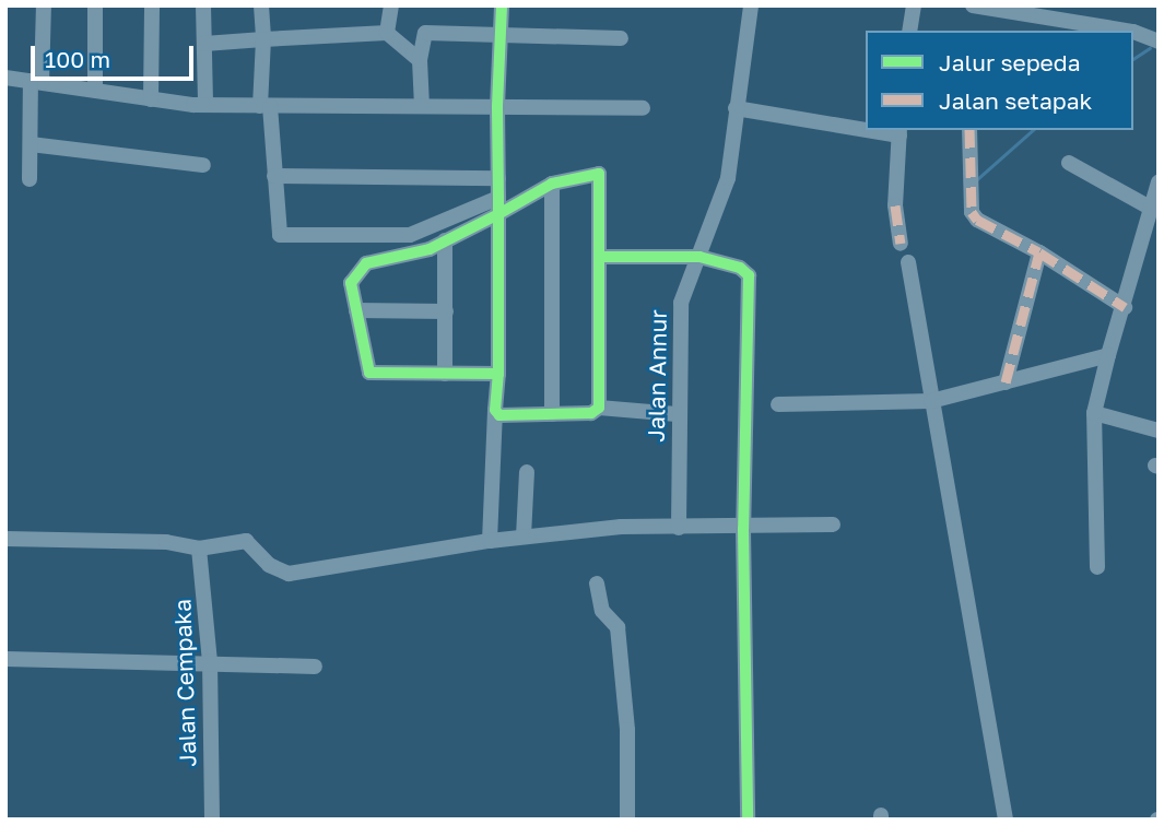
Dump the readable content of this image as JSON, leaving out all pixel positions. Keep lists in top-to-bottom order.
{
  "streets": {
    "street": ["Jalan Annur", "Jalan Cempaka"]
  },
  "legend": ["Jalur sepeda", "Jalan setapak"],
  "scale_bar": "100 m"
}
